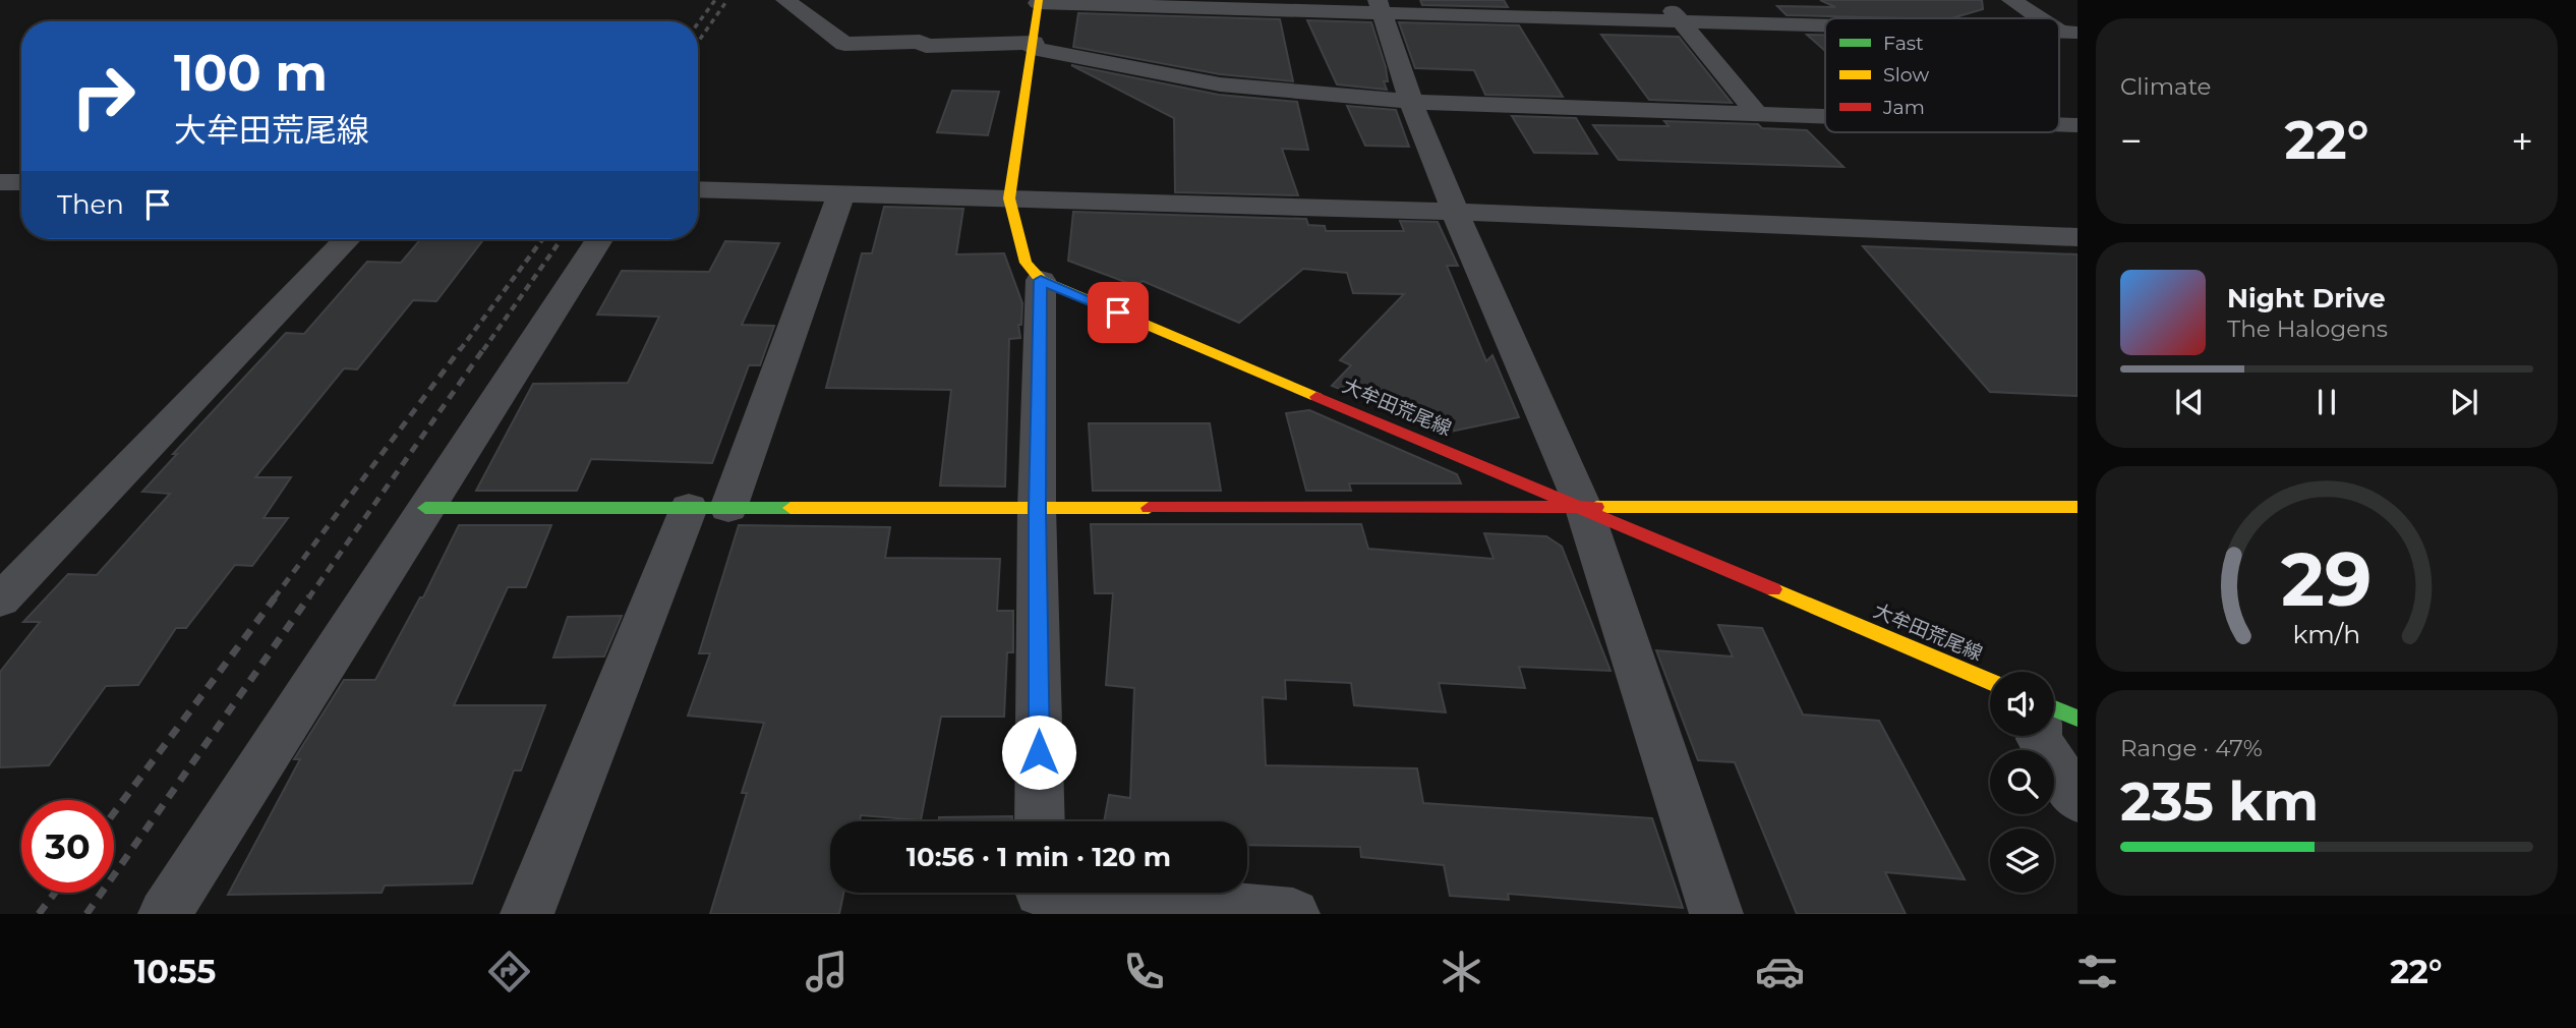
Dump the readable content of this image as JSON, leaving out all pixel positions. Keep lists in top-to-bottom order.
{
  "streets": {
    "main road": ["大牟田荒尾線"]
  },
  "legend": ["Fast", "Slow", "Jam"],
  "page": {
    "tile": [
      "Climate",
      ["Range · 47%", "235 km"]
    ],
    "turn": ["100 m", "大牟田荒尾線"],
    "heat": ["−", "22°", "+"],
    "then": "Then",
    "song": ["Night Drive", "The Halogens"],
    "limit": "30",
    "trip": "10:56 · 1 min · 120 m",
    "tabs": ["10:55", "22°"],
    "gauge": ["29", "km/h"]
  }
}
